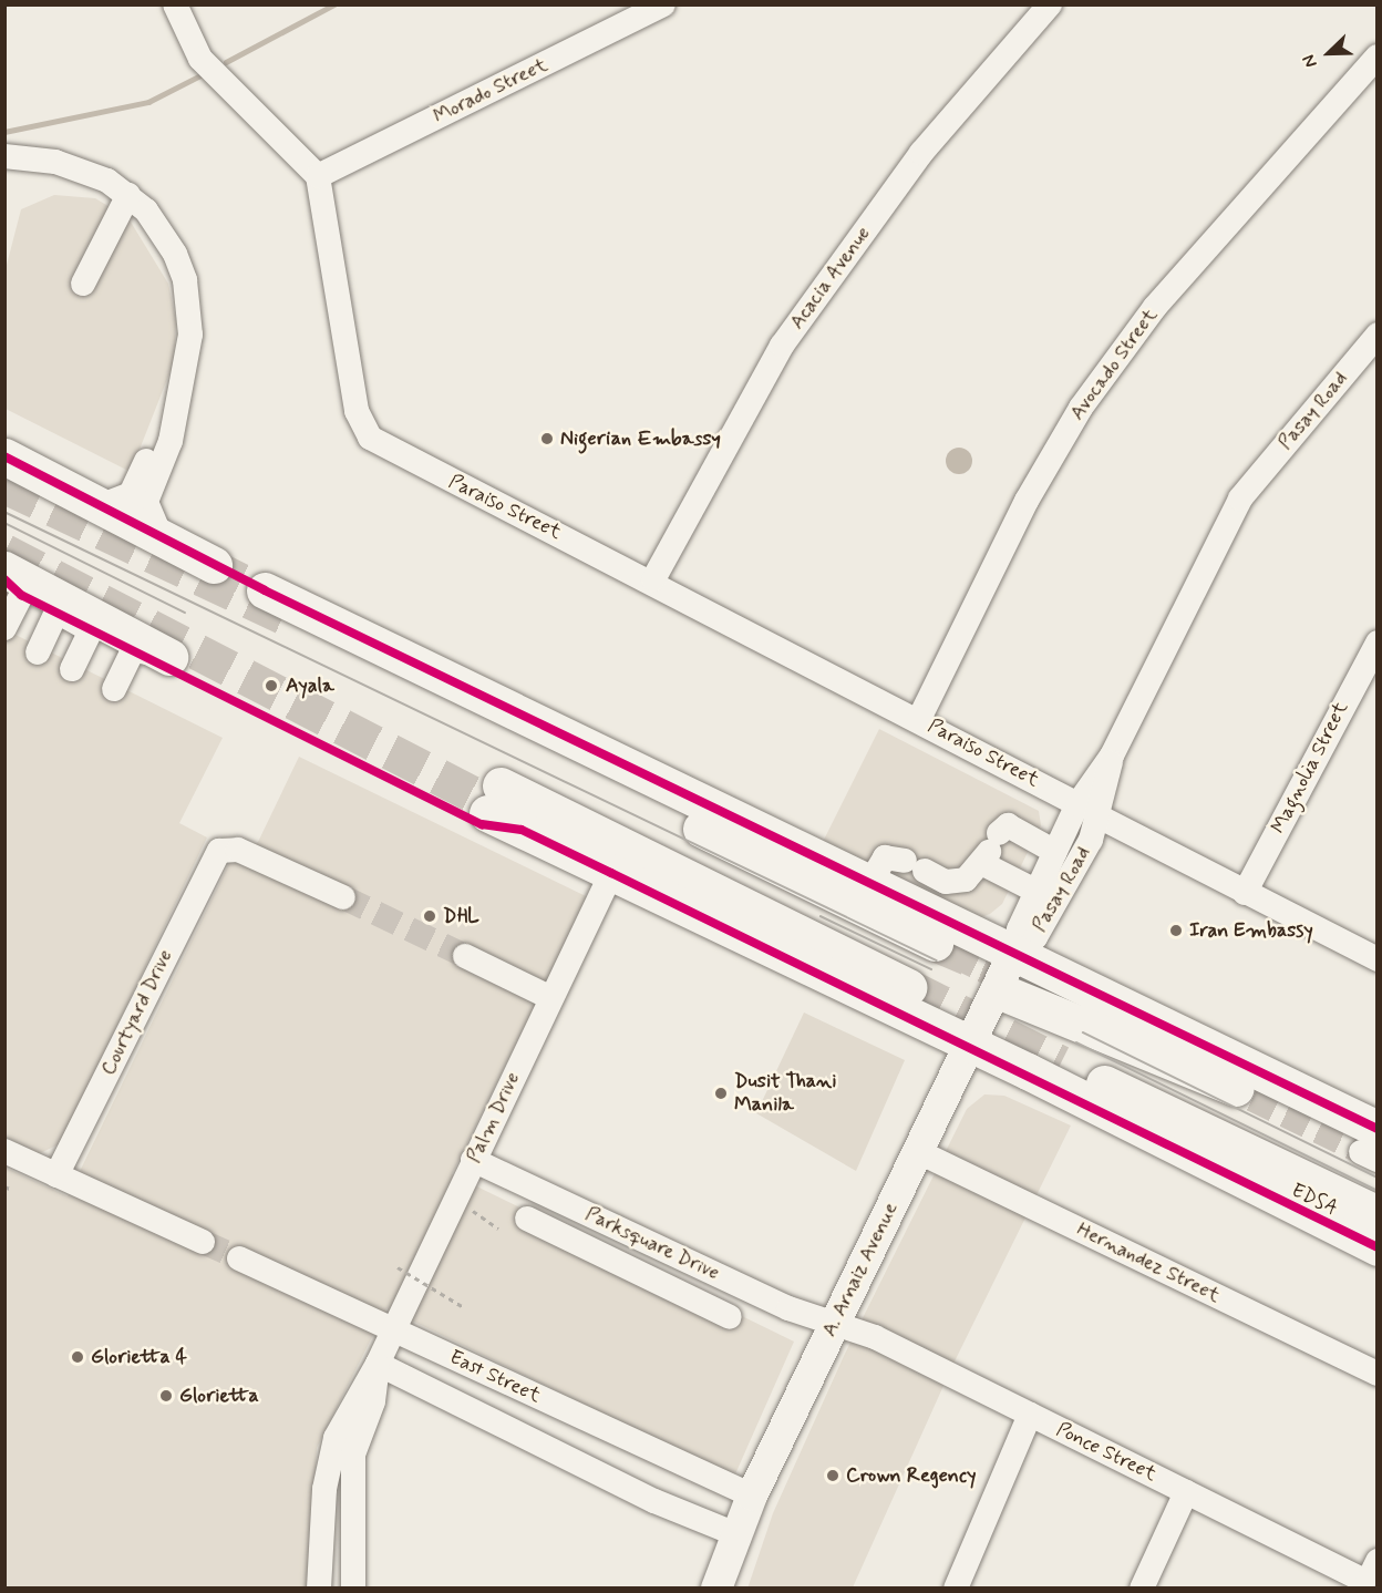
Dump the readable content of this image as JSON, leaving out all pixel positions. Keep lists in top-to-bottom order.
{
  "streets": {
    "highway": ["EDSA"],
    "main road": ["A. Arnaiz Avenue"],
    "street": [
      "Morado Street",
      "Acacia Avenue",
      "Avocado Street",
      "Pasay Road",
      "Paraiso Street",
      "Magnolia Street",
      "Courtyard Drive",
      "Palm Drive",
      "Parksquare Drive",
      "Hernandez Street",
      "East Street",
      "Ponce Street"
    ]
  },
  "crossings": [
    ["Morado Street", "Paraiso Street"],
    ["Acacia Avenue", "Paraiso Street"],
    ["Avocado Street", "Paraiso Street"],
    ["Pasay Road", "Paraiso Street"],
    ["Pasay Road", "A. Arnaiz Avenue"],
    ["Palm Drive", "Parksquare Drive"],
    ["Palm Drive", "East Street"],
    ["Parksquare Drive", "A. Arnaiz Avenue"],
    ["Parksquare Drive", "Ponce Street"],
    ["Hernandez Street", "A. Arnaiz Avenue"],
    ["A. Arnaiz Avenue", "East Street"],
    ["A. Arnaiz Avenue", "Ponce Street"]
  ],
  "places": [
    "Nigerian Embassy",
    "Ayala",
    "DHL",
    "Iran Embassy",
    "Dusit Thani Manila",
    "Glorietta 4",
    "Glorietta",
    "Crown Regency"
  ],
  "north": "bottom left"
}
